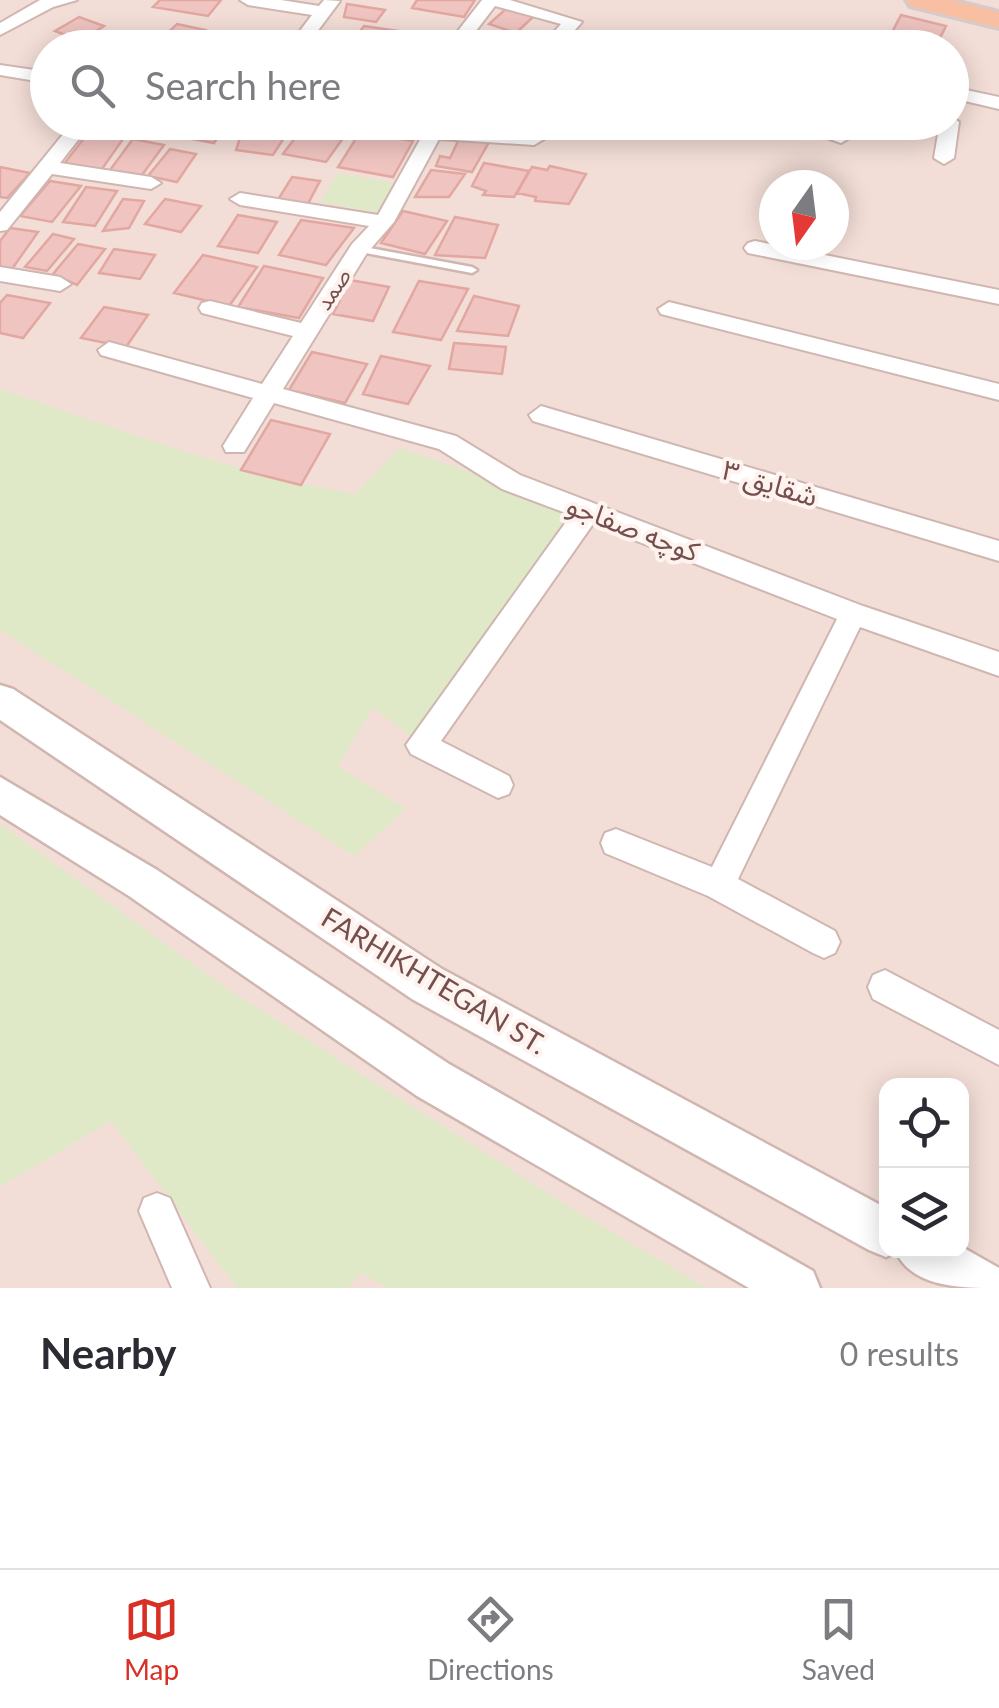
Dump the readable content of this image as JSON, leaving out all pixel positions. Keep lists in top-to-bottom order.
{
  "streets": {
    "street": [
      "صمد",
      "شقایق ۳",
      "کوچه صفاجو",
      "FARHIKHTEGAN ST."
    ]
  },
  "crossings": [
    ["صمد", "کوچه صفاجو"]
  ],
  "north": "bottom",
  "page": {
    "search": "Search here",
    "heading": ["Nearby", "0 results"],
    "nav": ["Map", "Directions", "Saved"]
  }
}
